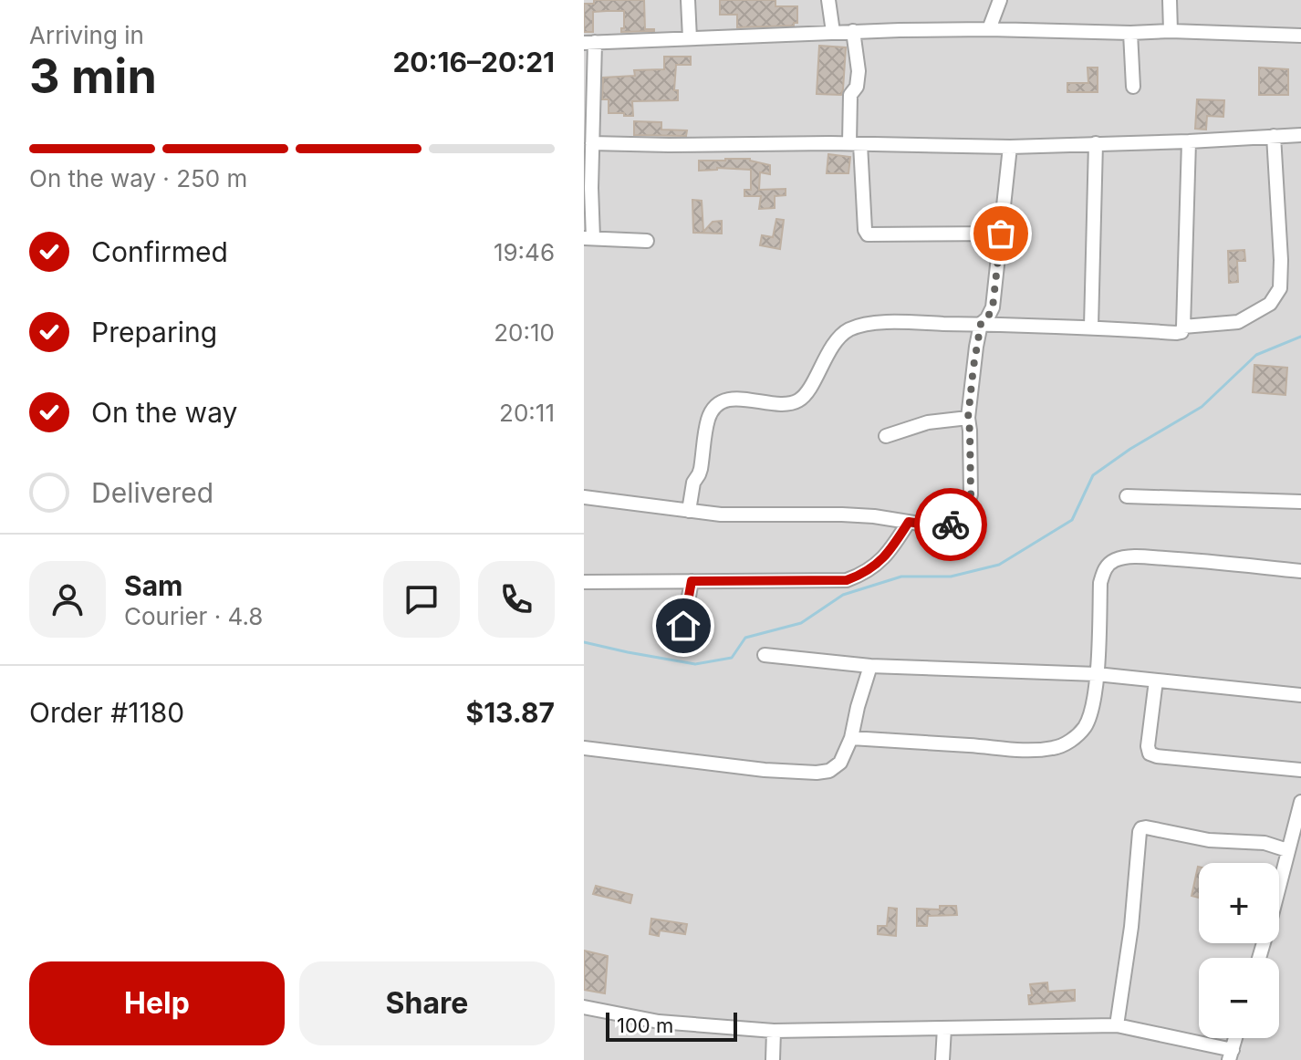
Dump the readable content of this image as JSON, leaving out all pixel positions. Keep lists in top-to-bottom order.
{
  "scale_bar": "100 m",
  "page": {
    "heading": ["3 min", "Arriving in", "20:16–20:21"],
    "panel": [
      "Sam",
      "Courier · 4.8",
      "Order #1180",
      "$13.87"
    ],
    "bar": "On the way · 250 m",
    "list": [
      ["Confirmed", "19:46"],
      ["Preparing", "20:10"],
      ["On the way", "20:11"],
      "Delivered"
    ],
    "map_buttons": ["+", "−"],
    "buttons": ["Help", "Share"],
    "scale": "100 m"
  }
}
